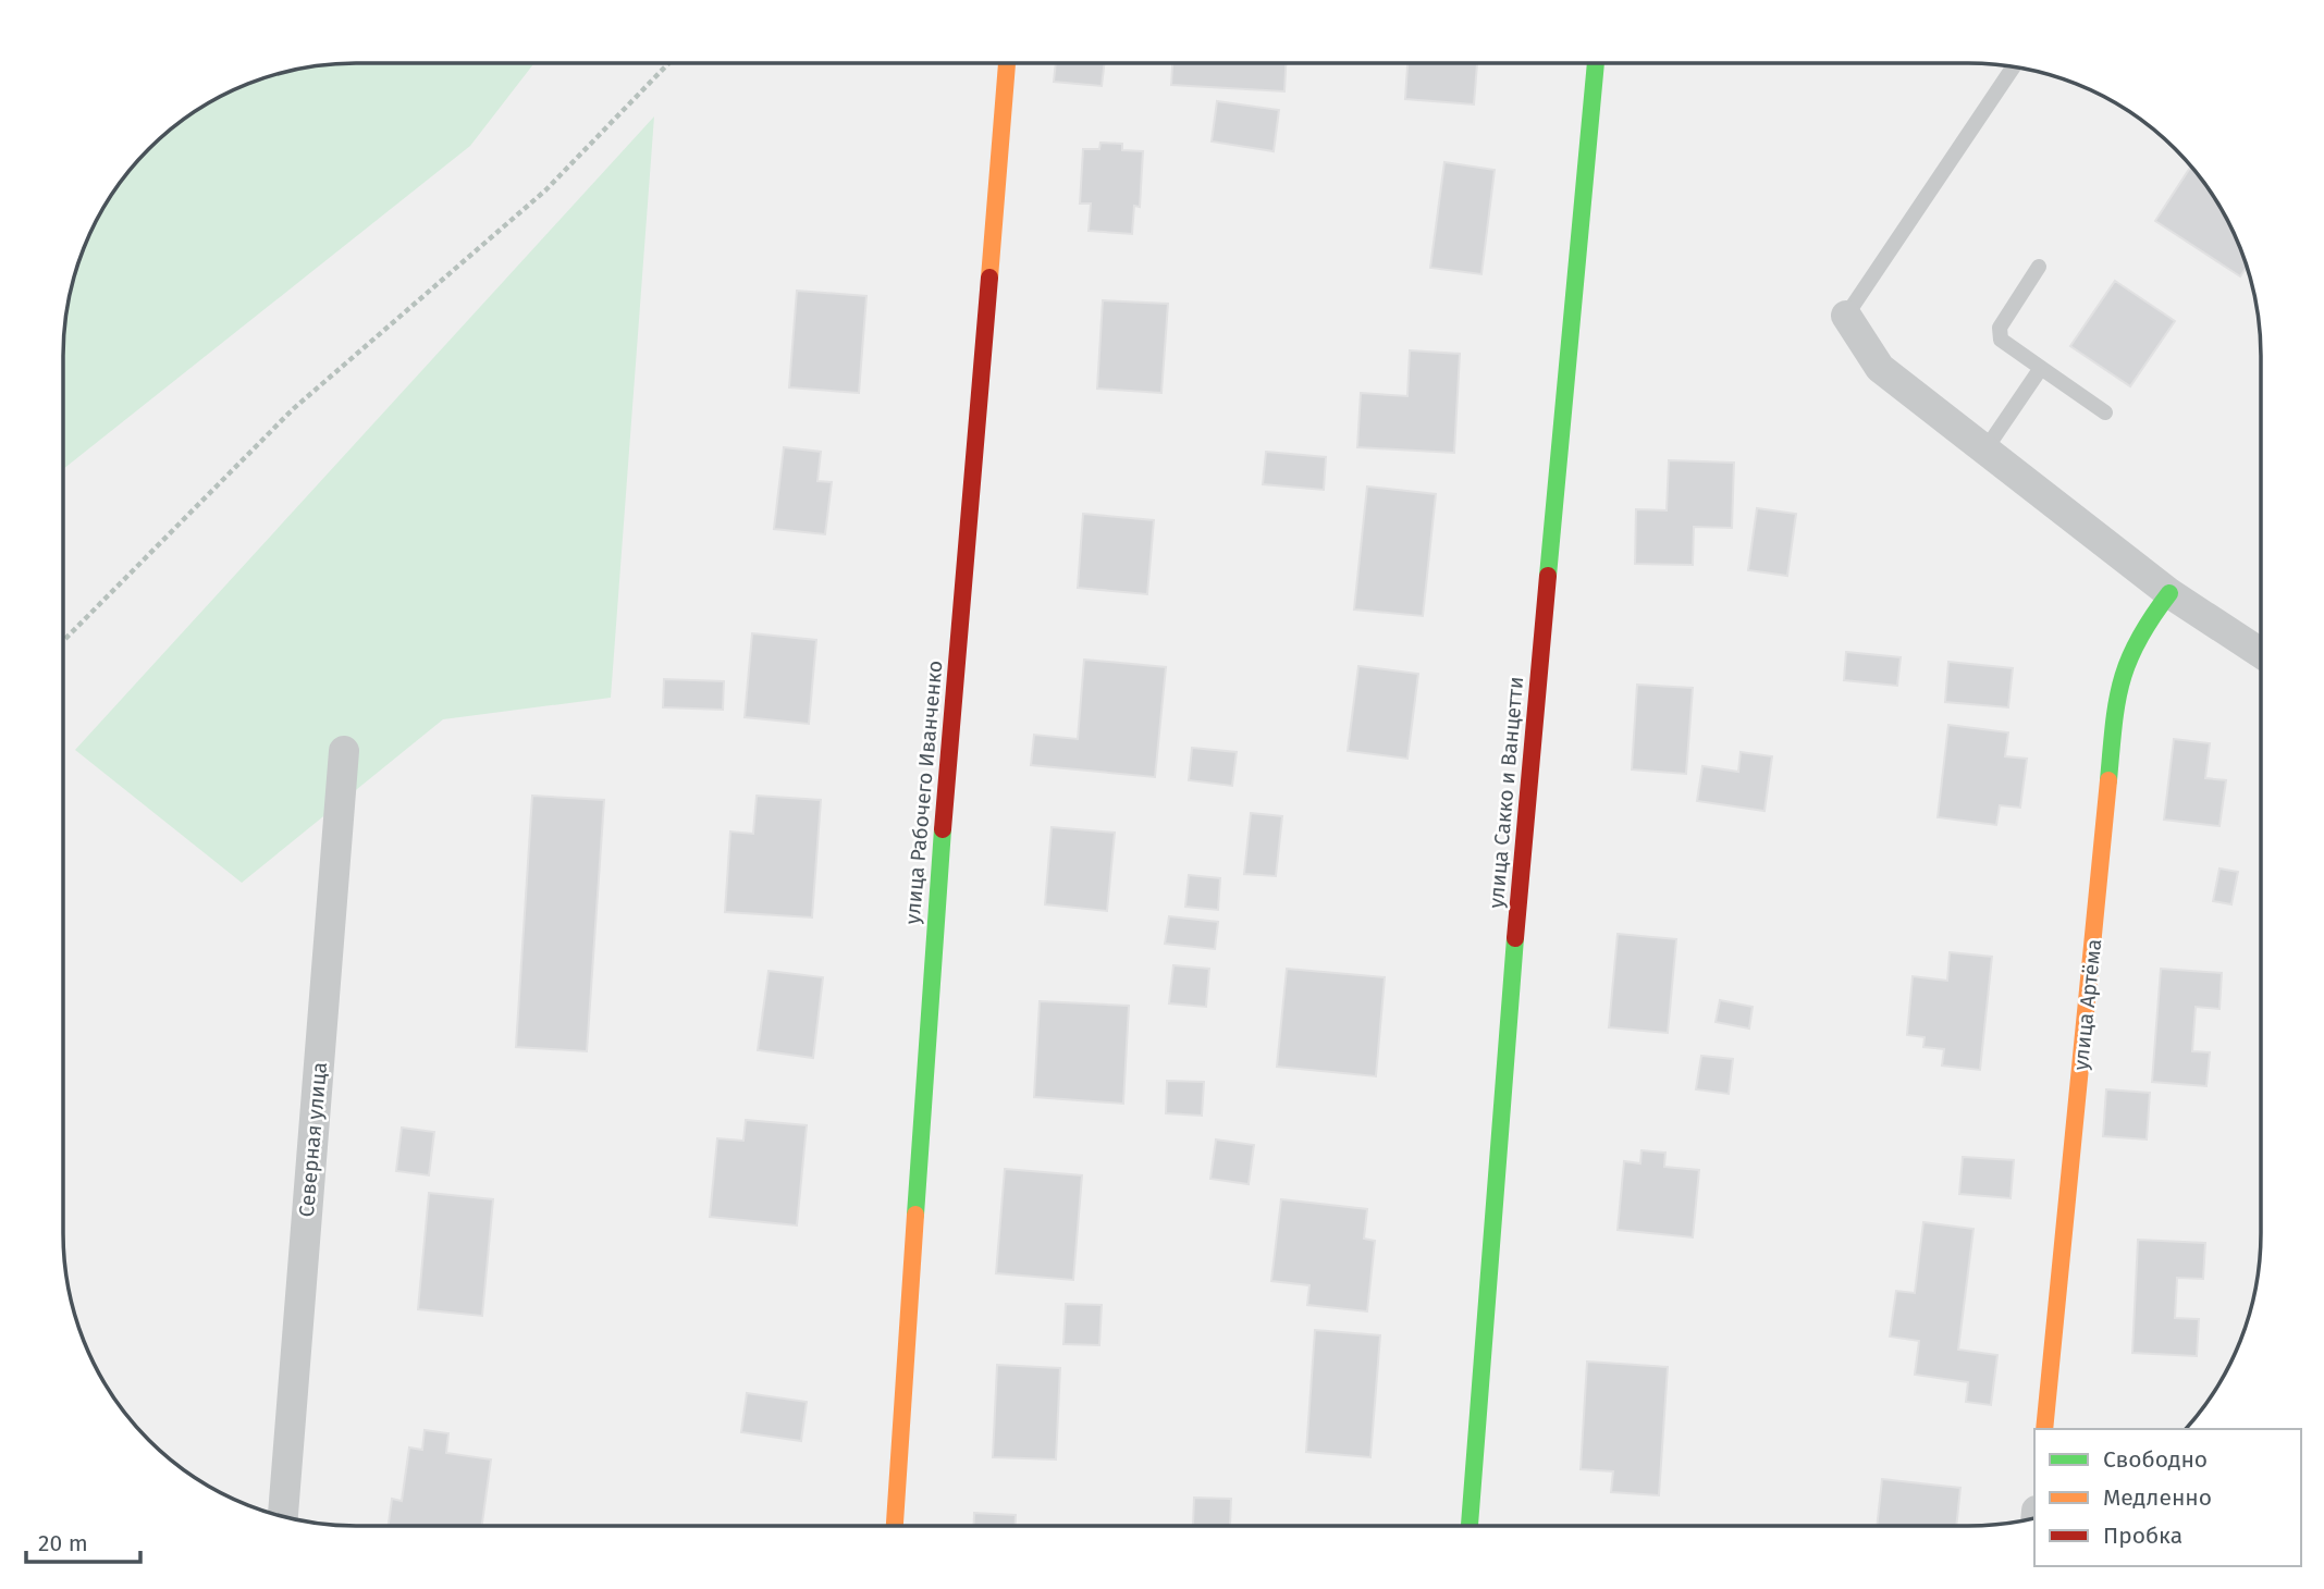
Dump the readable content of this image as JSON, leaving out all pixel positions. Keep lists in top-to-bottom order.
{
  "streets": {
    "street": [
      "улица Рабочего Иванченко",
      "улица Сакко и Ванцетти",
      "улица Артёма",
      "Северная улица"
    ]
  },
  "legend": ["Свободно", "Медленно", "Пробка"],
  "scale_bar": "20 m"
}
